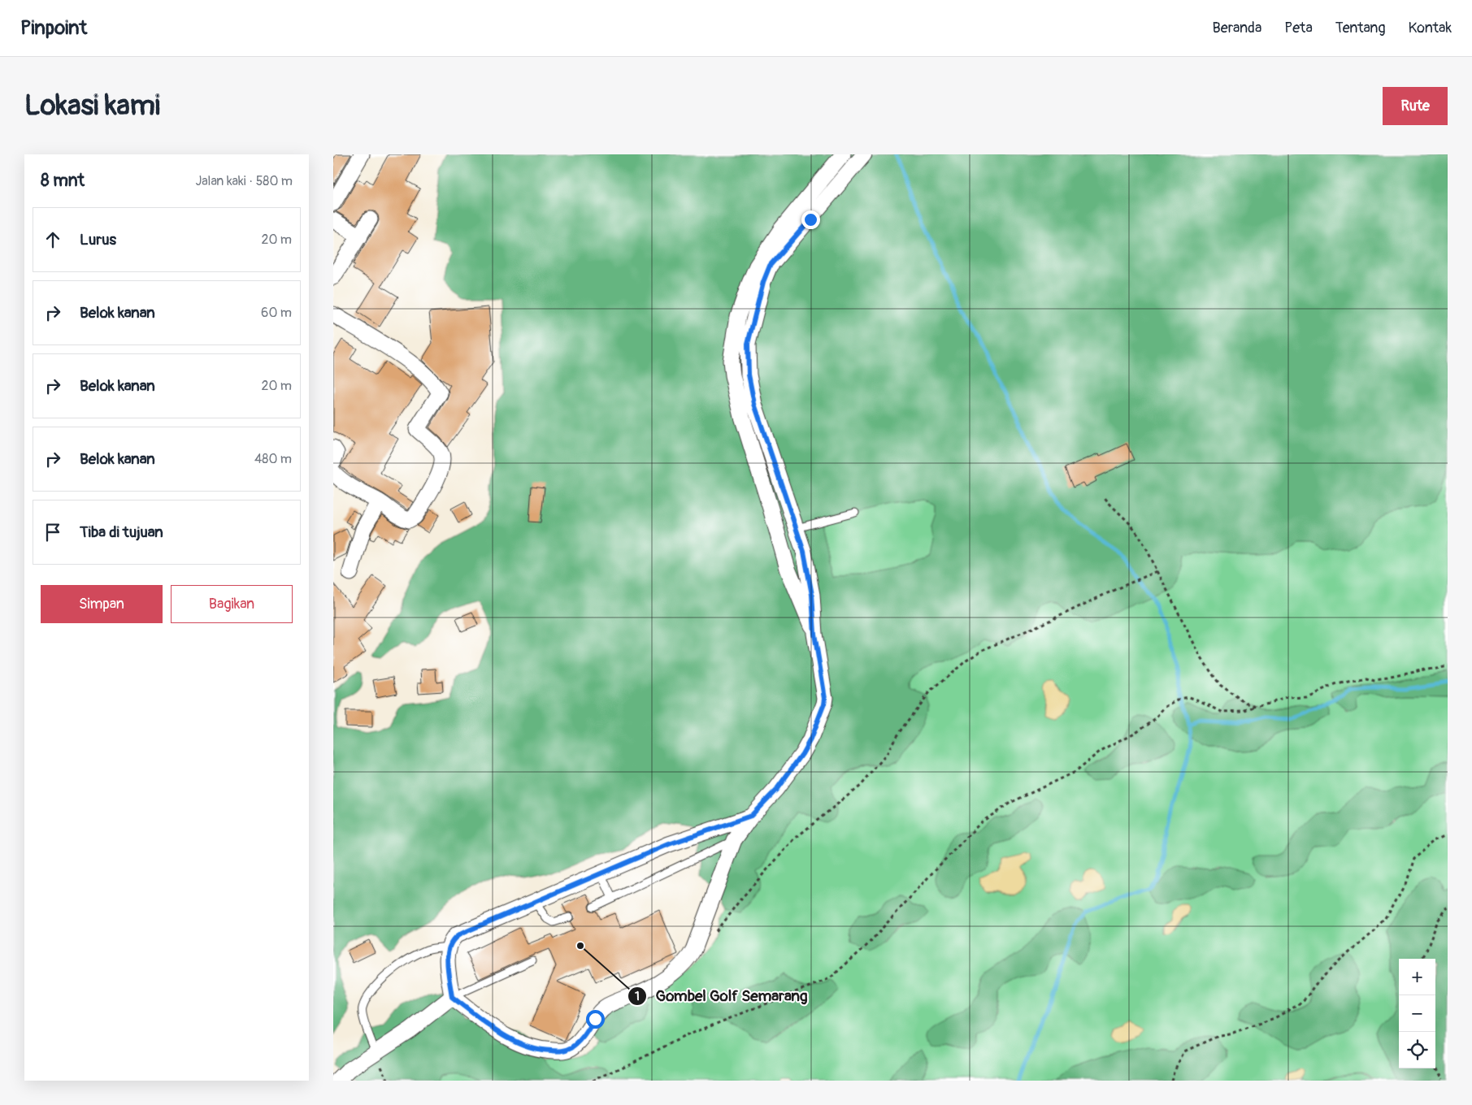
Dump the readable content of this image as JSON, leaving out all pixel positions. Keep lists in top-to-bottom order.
{
  "places": ["Gombel Golf Semarang"],
  "page": {
    "header": "Pinpoint",
    "nav": [
      "Beranda",
      "Peta",
      "Tentang",
      "Kontak"
    ],
    "buttons": [
      "Rute",
      ["Simpan", "Bagikan"]
    ],
    "title": "Lokasi kami",
    "heading": ["8 mnt", "Jalan kaki · 580 m"],
    "list": [
      ["Lurus", "20 m"],
      ["Belok kanan", "60 m"],
      ["Belok kanan", "20 m"],
      ["Belok kanan", "480 m"],
      "Tiba di tujuan"
    ],
    "map_buttons": ["+", "−"]
  }
}
